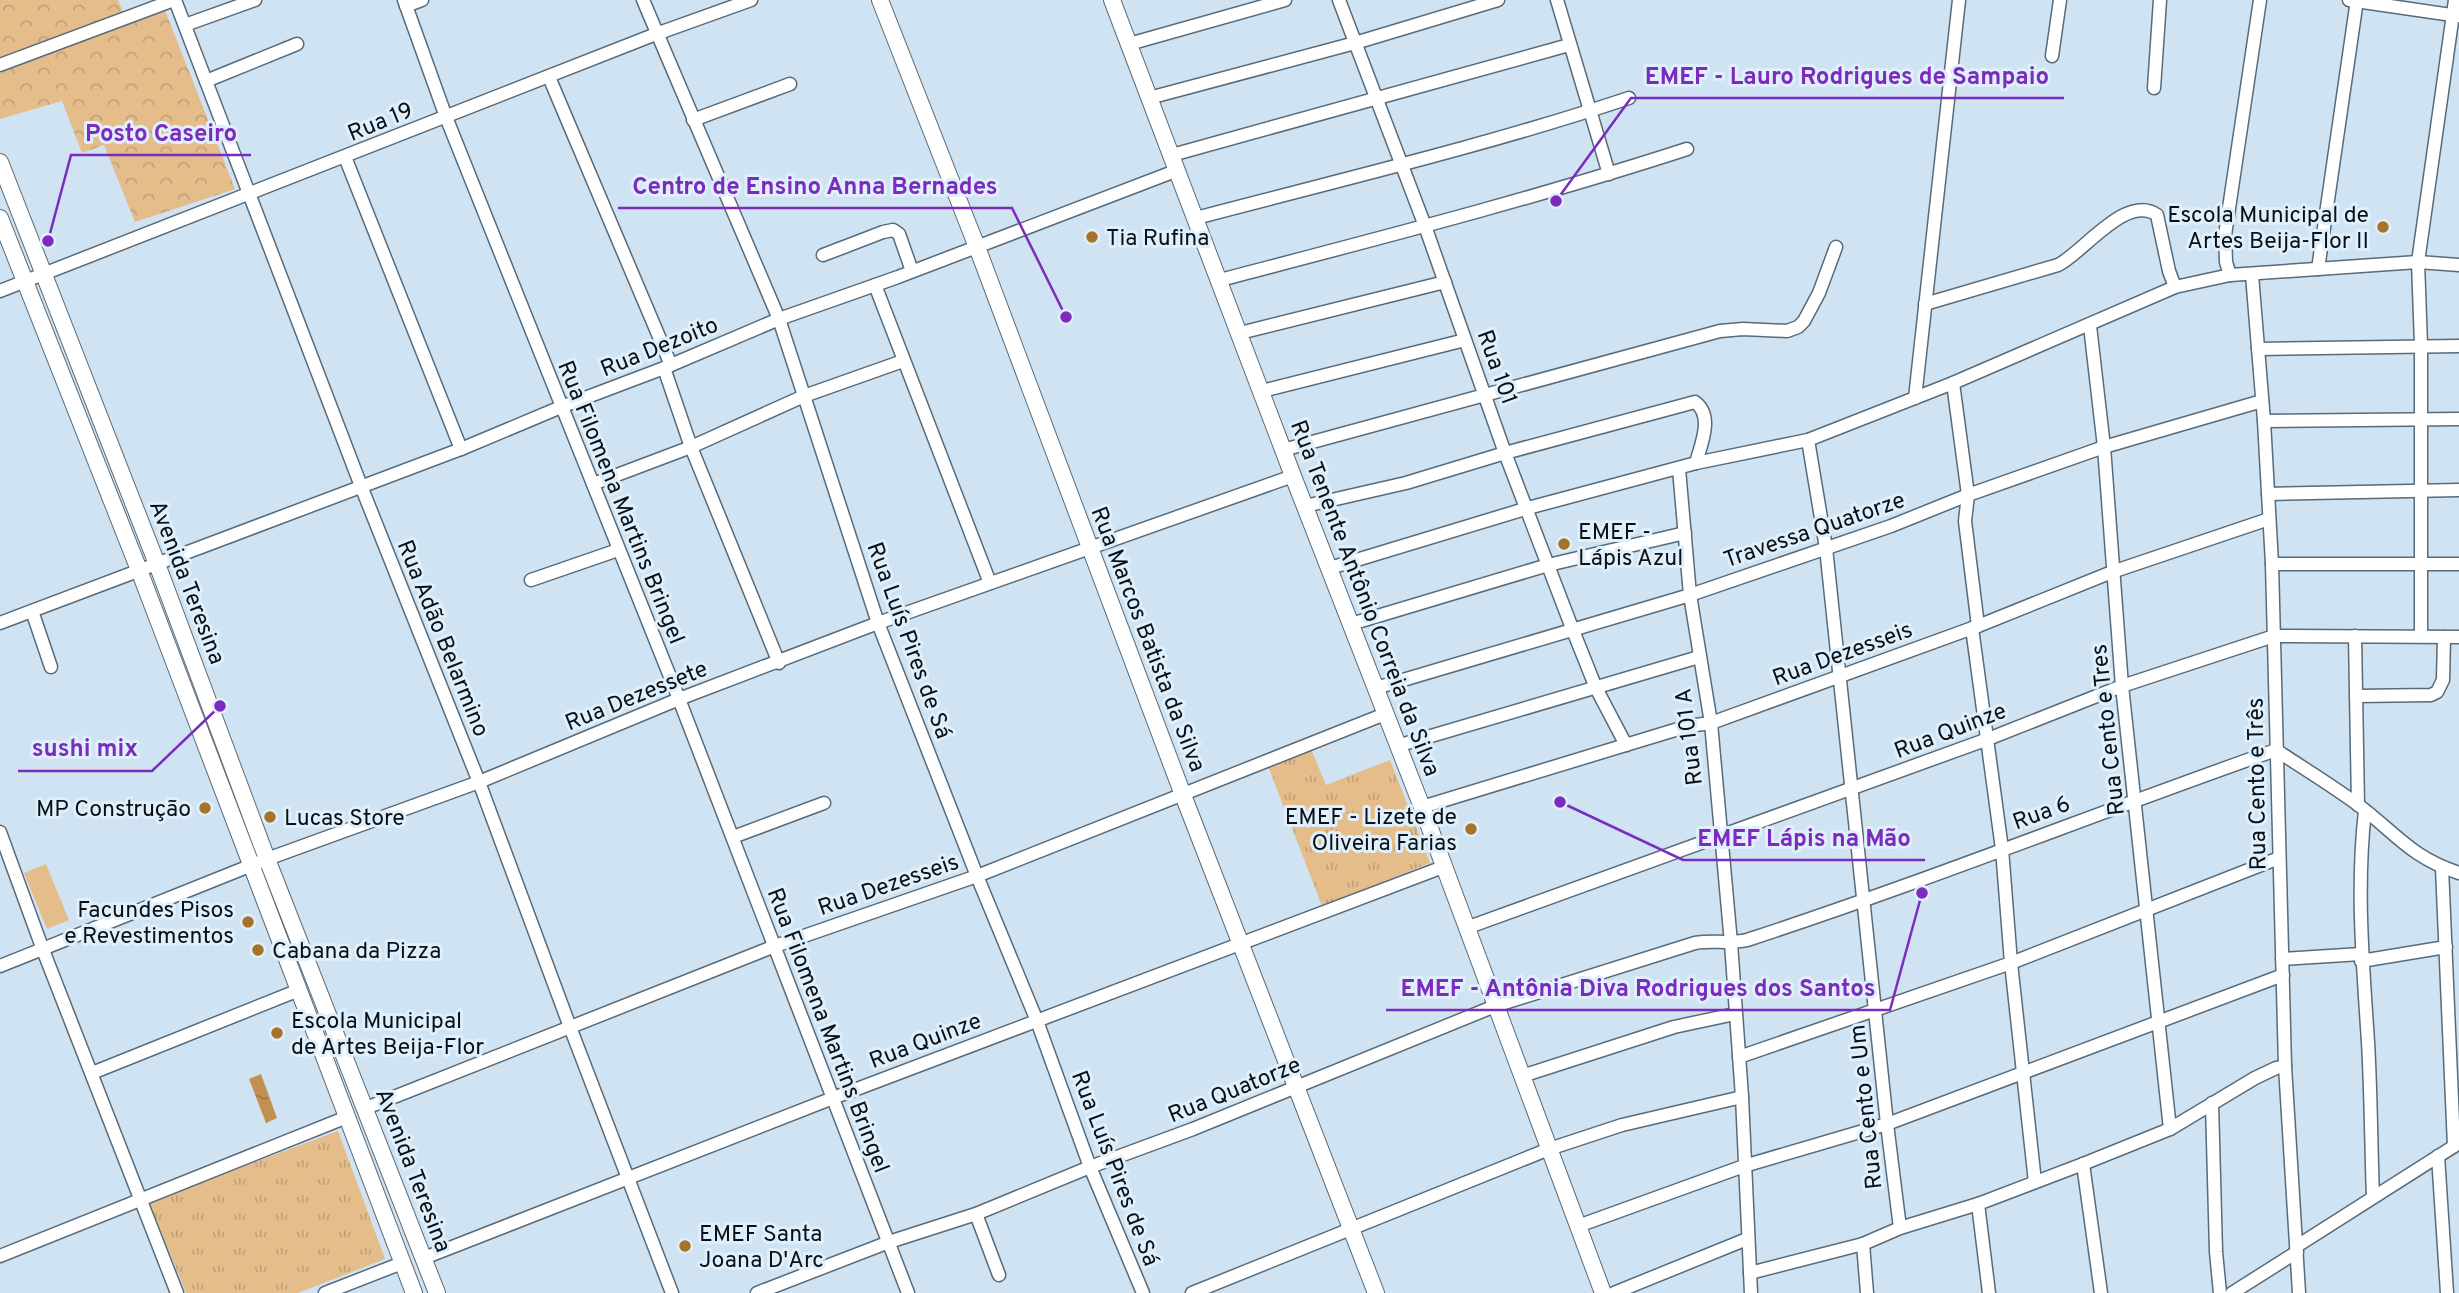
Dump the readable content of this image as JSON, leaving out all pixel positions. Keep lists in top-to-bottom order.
{
  "streets": {
    "main road": ["Avenida Teresina", "Rua Tenente Antônio Correia da Silva", "Rua Marcos Batista da Silva"],
    "street": [
      "Rua 19",
      "Rua Dezoito",
      "Rua 101",
      "Rua Filomena Martins Bringel",
      "Travessa Quatorze",
      "Rua Adão Belarmino",
      "Rua Luís Pires de Sá",
      "Rua Dezesseis",
      "Rua Dezessete",
      "Rua Quinze",
      "Rua Cento e Tres",
      "Rua 101 A",
      "Rua Cento e Três",
      "Rua 6",
      "Rua Quatorze",
      "Rua Cento e Um"
    ]
  },
  "crossings": [
    ["Rua 19", "Rua Filomena Martins Bringel"],
    ["Rua 19", "Avenida Teresina"],
    ["Rua 19", "Rua Adão Belarmino"],
    ["Rua 19", "Rua Luís Pires de Sá"],
    ["Rua Dezoito", "Rua 101"],
    ["Rua Dezoito", "Rua Filomena Martins Bringel"],
    ["Rua Dezoito", "Avenida Teresina"],
    ["Rua Dezoito", "Rua Tenente Antônio Correia da Silva"],
    ["Rua Dezoito", "Rua Adão Belarmino"],
    ["Rua Dezoito", "Rua Marcos Batista da Silva"],
    ["Rua Dezoito", "Rua Luís Pires de Sá"],
    ["Rua 101", "Travessa Quatorze"],
    ["Rua 101", "Rua Dezesseis"],
    ["Rua Filomena Martins Bringel", "Rua Dezesseis"],
    ["Rua Filomena Martins Bringel", "Rua Dezessete"],
    ["Rua Filomena Martins Bringel", "Rua Quinze"],
    ["Rua Filomena Martins Bringel", "Rua Quatorze"],
    ["Travessa Quatorze", "Rua Tenente Antônio Correia da Silva"],
    ["Travessa Quatorze", "Rua Cento e Tres"],
    ["Travessa Quatorze", "Rua 101 A"],
    ["Travessa Quatorze", "Rua Cento e Três"],
    ["Travessa Quatorze", "Rua Cento e Um"],
    ["Avenida Teresina", "Rua Dezesseis"],
    ["Avenida Teresina", "Rua Dezessete"],
    ["Avenida Teresina", "Rua Quinze"],
    ["Rua Tenente Antônio Correia da Silva", "Rua Dezesseis"],
    ["Rua Tenente Antônio Correia da Silva", "Rua Dezessete"],
    ["Rua Tenente Antônio Correia da Silva", "Rua Quinze"],
    ["Rua Tenente Antônio Correia da Silva", "Rua Quatorze"],
    ["Rua Adão Belarmino", "Rua Dezesseis"],
    ["Rua Adão Belarmino", "Rua Dezessete"],
    ["Rua Adão Belarmino", "Rua Quinze"],
    ["Rua Marcos Batista da Silva", "Rua Dezesseis"],
    ["Rua Marcos Batista da Silva", "Rua Dezessete"],
    ["Rua Marcos Batista da Silva", "Rua Quinze"],
    ["Rua Marcos Batista da Silva", "Rua Quatorze"],
    ["Rua Luís Pires de Sá", "Rua Dezesseis"],
    ["Rua Luís Pires de Sá", "Rua Dezessete"],
    ["Rua Luís Pires de Sá", "Rua Quinze"],
    ["Rua Luís Pires de Sá", "Rua Quatorze"],
    ["Rua Dezesseis", "Rua Cento e Tres"],
    ["Rua Dezesseis", "Rua 101 A"],
    ["Rua Dezesseis", "Rua Cento e Três"],
    ["Rua Dezesseis", "Rua Cento e Um"],
    ["Rua Quinze", "Rua Cento e Tres"],
    ["Rua Quinze", "Rua 101 A"],
    ["Rua Quinze", "Rua Cento e Três"],
    ["Rua Quinze", "Rua Cento e Um"],
    ["Rua Cento e Tres", "Rua 6"],
    ["Rua 101 A", "Rua 6"],
    ["Rua 101 A", "Rua Quatorze"],
    ["Rua Cento e Três", "Rua 6"],
    ["Rua 6", "Rua Quatorze"],
    ["Rua 6", "Rua Cento e Um"]
  ],
  "places": [
    "EMEF - Lauro Rodrigues de Sampaio",
    "Escola Municipal de Artes Beija-Flor II",
    "Tia Rufina",
    "Posto Caseiro",
    "Centro de Ensino Anna Bernades",
    "EMEF - Lápis Azul",
    "sushi mix",
    "EMEF Lápis na Mão",
    "MP Construção",
    "Lucas Store",
    "EMEF - Lizete de Oliveira Farias",
    "EMEF - Antônia Diva Rodrigues dos Santos",
    "Facundes Pisos e Revestimentos",
    "Cabana da Pizza",
    "Escola Municipal de Artes Beija-Flor",
    "EMEF Santa Joana D'Arc"
  ]
}
